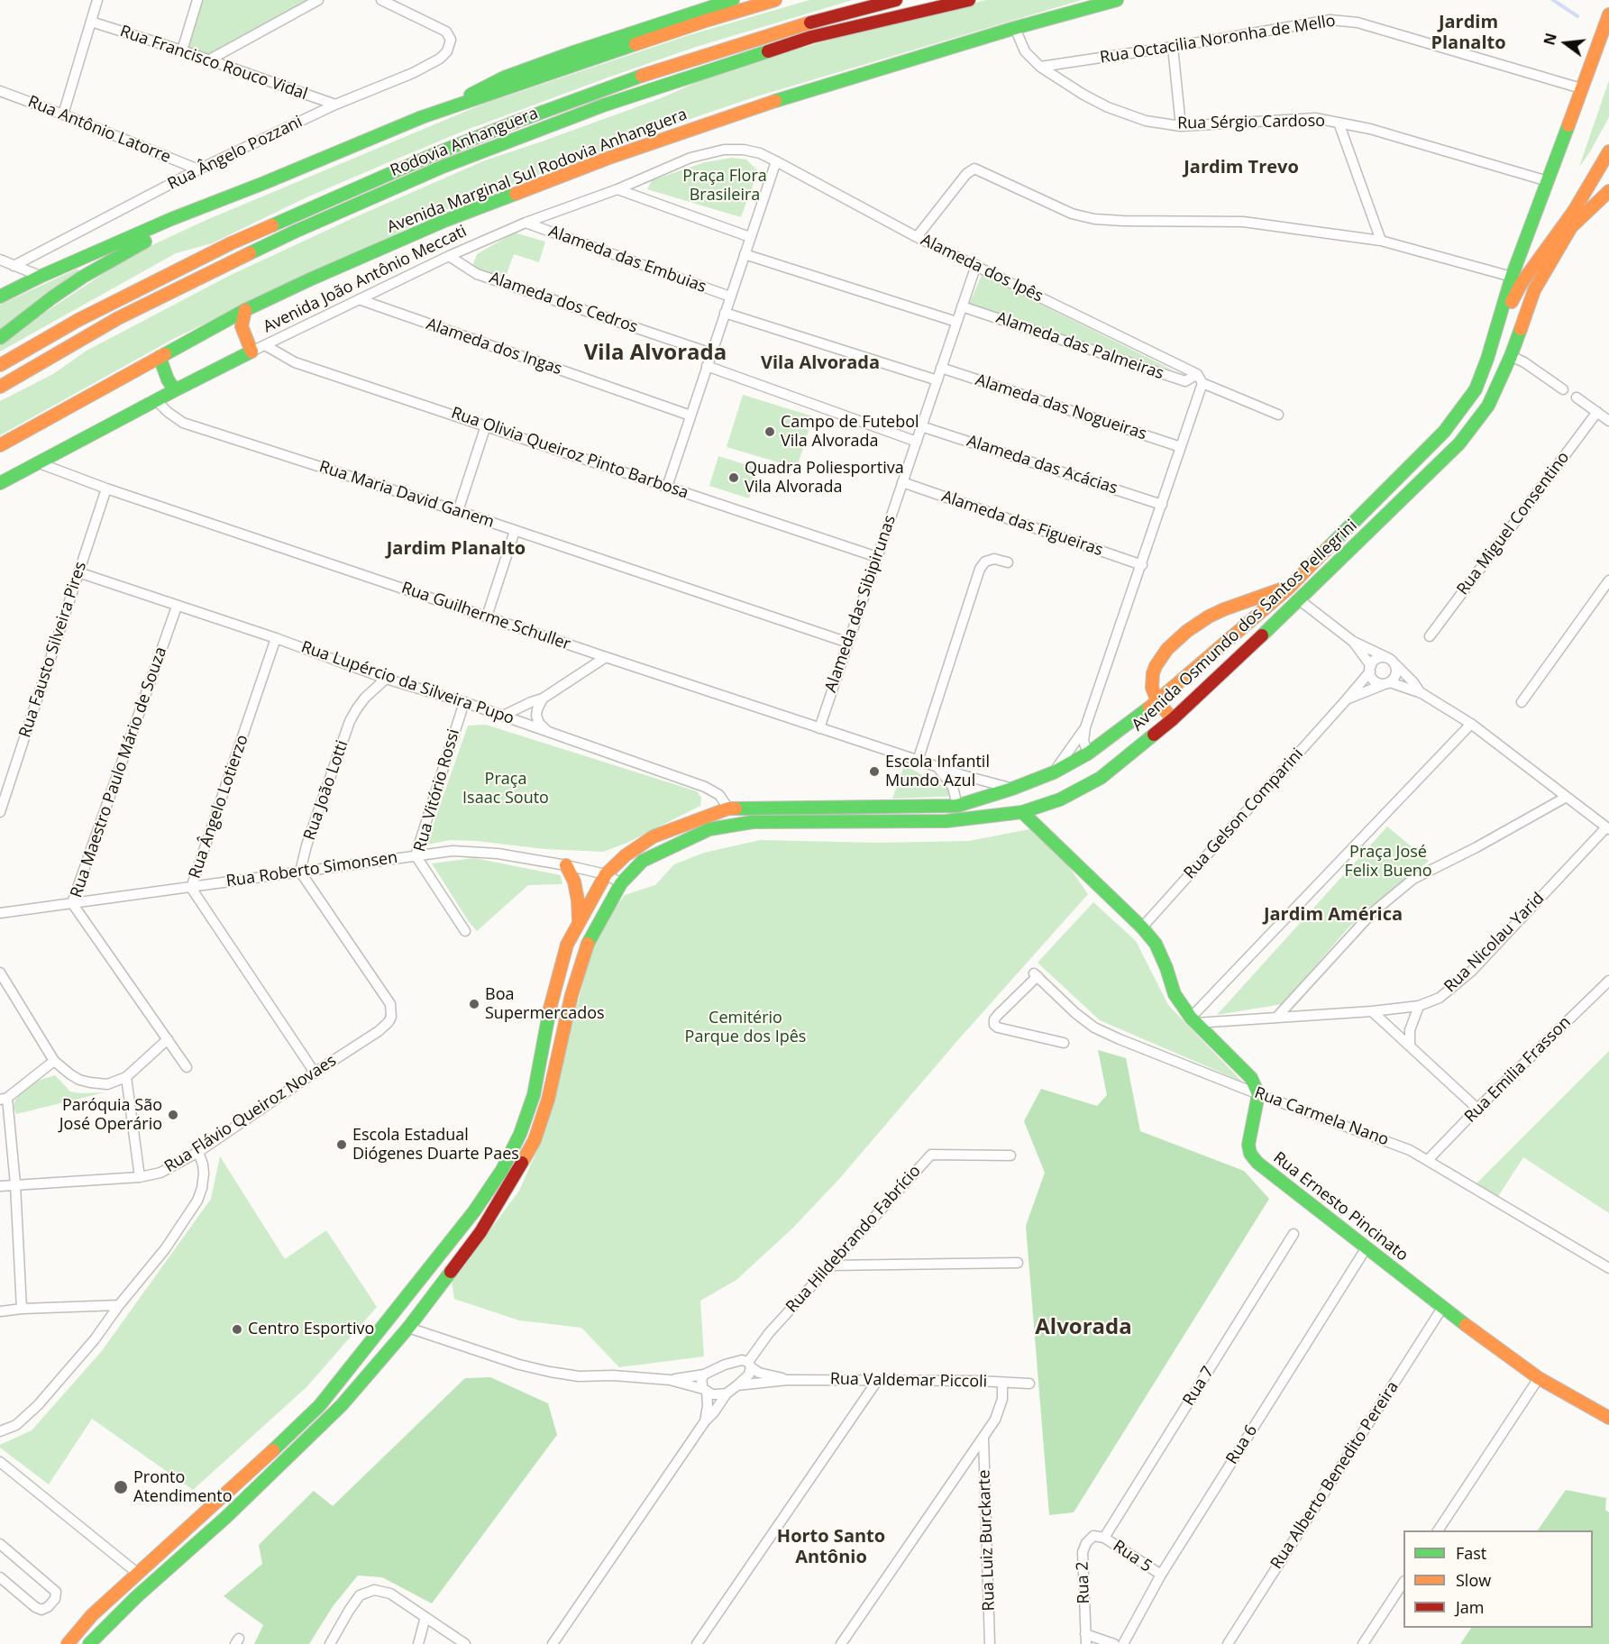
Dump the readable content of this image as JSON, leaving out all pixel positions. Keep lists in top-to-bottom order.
{
  "streets": {
    "main road": [
      "Rodovia Anhanguera",
      "Avenida Marginal Sul Rodovia Anhanguera",
      "Avenida João Antônio Meccati",
      "Avenida Osmundo dos Santos Pellegrini",
      "Rua Ernesto Pincinato"
    ],
    "street": [
      "Rua Octacilia Noronha de Mello",
      "Rua Francisco Rouco Vidal",
      "Rua Sérgio Cardoso",
      "Rua Antônio Latorre",
      "Rua Ângelo Pozzani",
      "Alameda das Embuias",
      "Alameda dos Ipês",
      "Alameda dos Cedros",
      "Alameda das Palmeiras",
      "Alameda dos Ingas",
      "Alameda das Nogueiras",
      "Rua Olivia Queiroz Pinto Barbosa",
      "Alameda das Acácias",
      "Rua Maria David Ganem",
      "Alameda das Figueiras",
      "Rua Miguel Consentino",
      "Alameda das Sibipirunas",
      "Rua Guilherme Schuller",
      "Rua Fausto Silveira Pires",
      "Rua Lupércio da Silveira Pupo",
      "Rua Maestro Paulo Mário de Souza",
      "Rua João Lotti",
      "Rua Vitório Rossi",
      "Rua Ângelo Lotierzo",
      "Rua Gelson Comparini",
      "Rua Roberto Simonsen",
      "Rua Nicolau Yarid",
      "Rua Emilia Frasson",
      "Rua Flávio Queiroz Novaes",
      "Rua Carmela Nano",
      "Rua Hildebrando Fabrício",
      "Rua Valdemar Piccoli",
      "Rua 7",
      "Rua 6",
      "Rua Alberto Benedito Pereira",
      "Rua Luiz Burckarte",
      "Rua 5",
      "Rua 2"
    ]
  },
  "crossings": [
    ["Rua Octacilia Noronha de Mello", "Rua Sérgio Cardoso"],
    ["Rua Octacilia Noronha de Mello", "Avenida Osmundo dos Santos Pellegrini"],
    ["Rua Francisco Rouco Vidal", "Rua Ângelo Pozzani"],
    ["Rua Sérgio Cardoso", "Avenida Marginal Sul Rodovia Anhanguera"],
    ["Rua Sérgio Cardoso", "Avenida Osmundo dos Santos Pellegrini"],
    ["Rua Antônio Latorre", "Rua Ângelo Pozzani"],
    ["Alameda das Embuias", "Avenida João Antônio Meccati"],
    ["Alameda dos Ipês", "Avenida João Antônio Meccati"],
    ["Alameda dos Ipês", "Alameda das Palmeiras"],
    ["Alameda dos Ipês", "Alameda das Sibipirunas"],
    ["Avenida João Antônio Meccati", "Alameda dos Cedros"],
    ["Avenida João Antônio Meccati", "Alameda dos Ingas"],
    ["Avenida João Antônio Meccati", "Rua Olivia Queiroz Pinto Barbosa"],
    ["Avenida João Antônio Meccati", "Rua Maria David Ganem"],
    ["Avenida João Antônio Meccati", "Rua Guilherme Schuller"],
    ["Alameda das Palmeiras", "Alameda das Sibipirunas"],
    ["Alameda das Nogueiras", "Alameda das Sibipirunas"],
    ["Rua Olivia Queiroz Pinto Barbosa", "Alameda das Sibipirunas"],
    ["Alameda das Acácias", "Alameda das Sibipirunas"],
    ["Rua Maria David Ganem", "Alameda das Sibipirunas"],
    ["Alameda das Figueiras", "Alameda das Sibipirunas"],
    ["Alameda das Sibipirunas", "Rua Guilherme Schuller"],
    ["Rua Guilherme Schuller", "Avenida Osmundo dos Santos Pellegrini"],
    ["Rua Guilherme Schuller", "Rua Fausto Silveira Pires"],
    ["Avenida Osmundo dos Santos Pellegrini", "Rua Lupércio da Silveira Pupo"],
    ["Avenida Osmundo dos Santos Pellegrini", "Rua Roberto Simonsen"],
    ["Rua Fausto Silveira Pires", "Rua Lupércio da Silveira Pupo"],
    ["Rua Lupércio da Silveira Pupo", "Rua Maestro Paulo Mário de Souza"],
    ["Rua Lupércio da Silveira Pupo", "Rua João Lotti"],
    ["Rua Lupércio da Silveira Pupo", "Rua Vitório Rossi"],
    ["Rua Lupércio da Silveira Pupo", "Rua Ângelo Lotierzo"],
    ["Rua Maestro Paulo Mário de Souza", "Rua Roberto Simonsen"],
    ["Rua João Lotti", "Rua Roberto Simonsen"],
    ["Rua João Lotti", "Rua Flávio Queiroz Novaes"],
    ["Rua Vitório Rossi", "Rua Roberto Simonsen"],
    ["Rua Ângelo Lotierzo", "Rua Roberto Simonsen"],
    ["Rua Ângelo Lotierzo", "Rua Flávio Queiroz Novaes"],
    ["Rua Roberto Simonsen", "Rua Flávio Queiroz Novaes"],
    ["Rua Emilia Frasson", "Rua Carmela Nano"],
    ["Rua Carmela Nano", "Rua Ernesto Pincinato"],
    ["Rua Ernesto Pincinato", "Rua 6"],
    ["Rua Ernesto Pincinato", "Rua Alberto Benedito Pereira"],
    ["Rua Hildebrando Fabrício", "Rua Valdemar Piccoli"],
    ["Rua 7", "Rua 5"],
    ["Rua 7", "Rua 2"],
    ["Rua 6", "Rua 5"],
    ["Rua 5", "Rua 2"]
  ],
  "districts": [
    "Jardim Planalto",
    "Jardim Trevo",
    "Vila Alvorada",
    "Vila Alvorada",
    "Jardim Planalto",
    "Jardim América",
    "Alvorada",
    "Horto Santo Antônio"
  ],
  "parks": [
    "Praça Flora Brasileira",
    "Praça Isaac Souto",
    "Praça José Felix Bueno",
    "Cemitério Parque dos Ipês"
  ],
  "places": [
    "Campo de Futebol Vila Alvorada",
    "Quadra Poliesportiva Vila Alvorada",
    "Escola Infantil Mundo Azul",
    "Boa Supermercados",
    "Paróquia São José Operário",
    "Escola Estadual Diógenes Duarte Paes",
    "Centro Esportivo",
    "Pronto Atendimento"
  ],
  "legend": ["Fast", "Slow", "Jam"],
  "north": "left"
}
